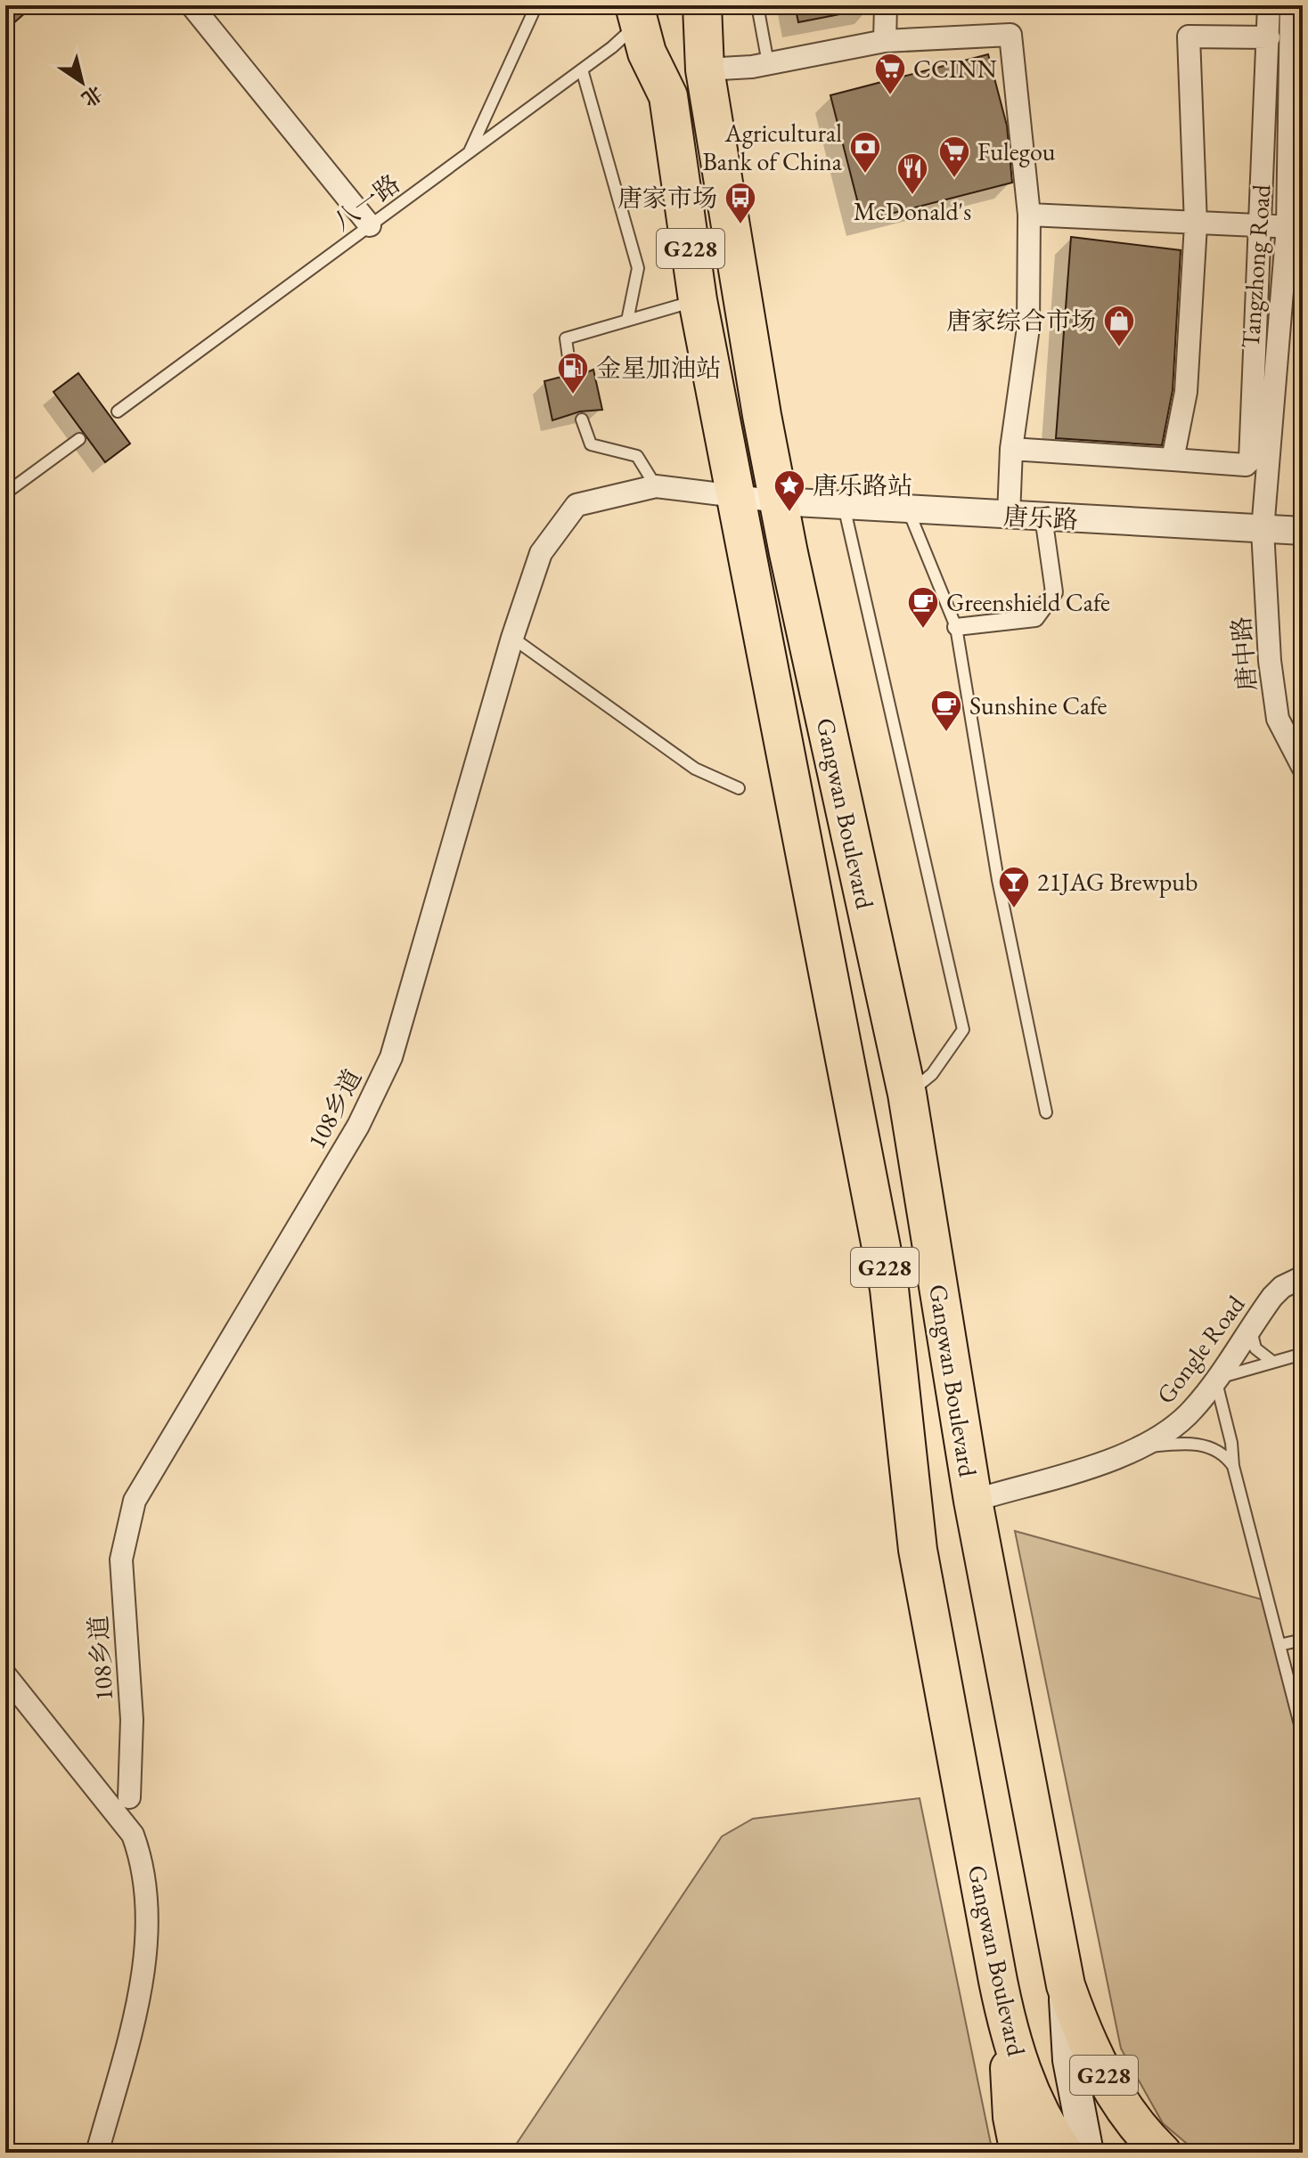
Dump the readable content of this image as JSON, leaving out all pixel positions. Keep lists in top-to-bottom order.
{
  "streets": {
    "highway": ["G228", "Gangwan Boulevard"],
    "street": [
      "Tangzhong Road",
      "唐乐路",
      "唐中路",
      "108乡道",
      "Gongle Road"
    ],
    "lane": ["八一路"]
  },
  "crossings": [
    ["八一路", "G228"],
    ["G228", "唐乐路"],
    ["G228", "Gangwan Boulevard"],
    ["Tangzhong Road", "唐乐路"],
    ["Tangzhong Road", "唐中路"],
    ["唐乐路", "唐中路"],
    ["唐乐路", "Gangwan Boulevard"],
    ["Gangwan Boulevard", "Gongle Road"]
  ],
  "places": {
    "supermarket": ["CCINN", "Fulegou"],
    "bank": ["Agricultural Bank of China"],
    "restaurant": ["McDonald's"],
    "bus stop": ["唐家市场"],
    "shop": ["唐家综合市场"],
    "fuel station": ["金星加油站"],
    "place": ["唐乐路站"],
    "cafe": ["Greenshield Cafe", "Sunshine Cafe"],
    "bar": ["21JAG Brewpub"]
  },
  "north": "bottom right"
}
